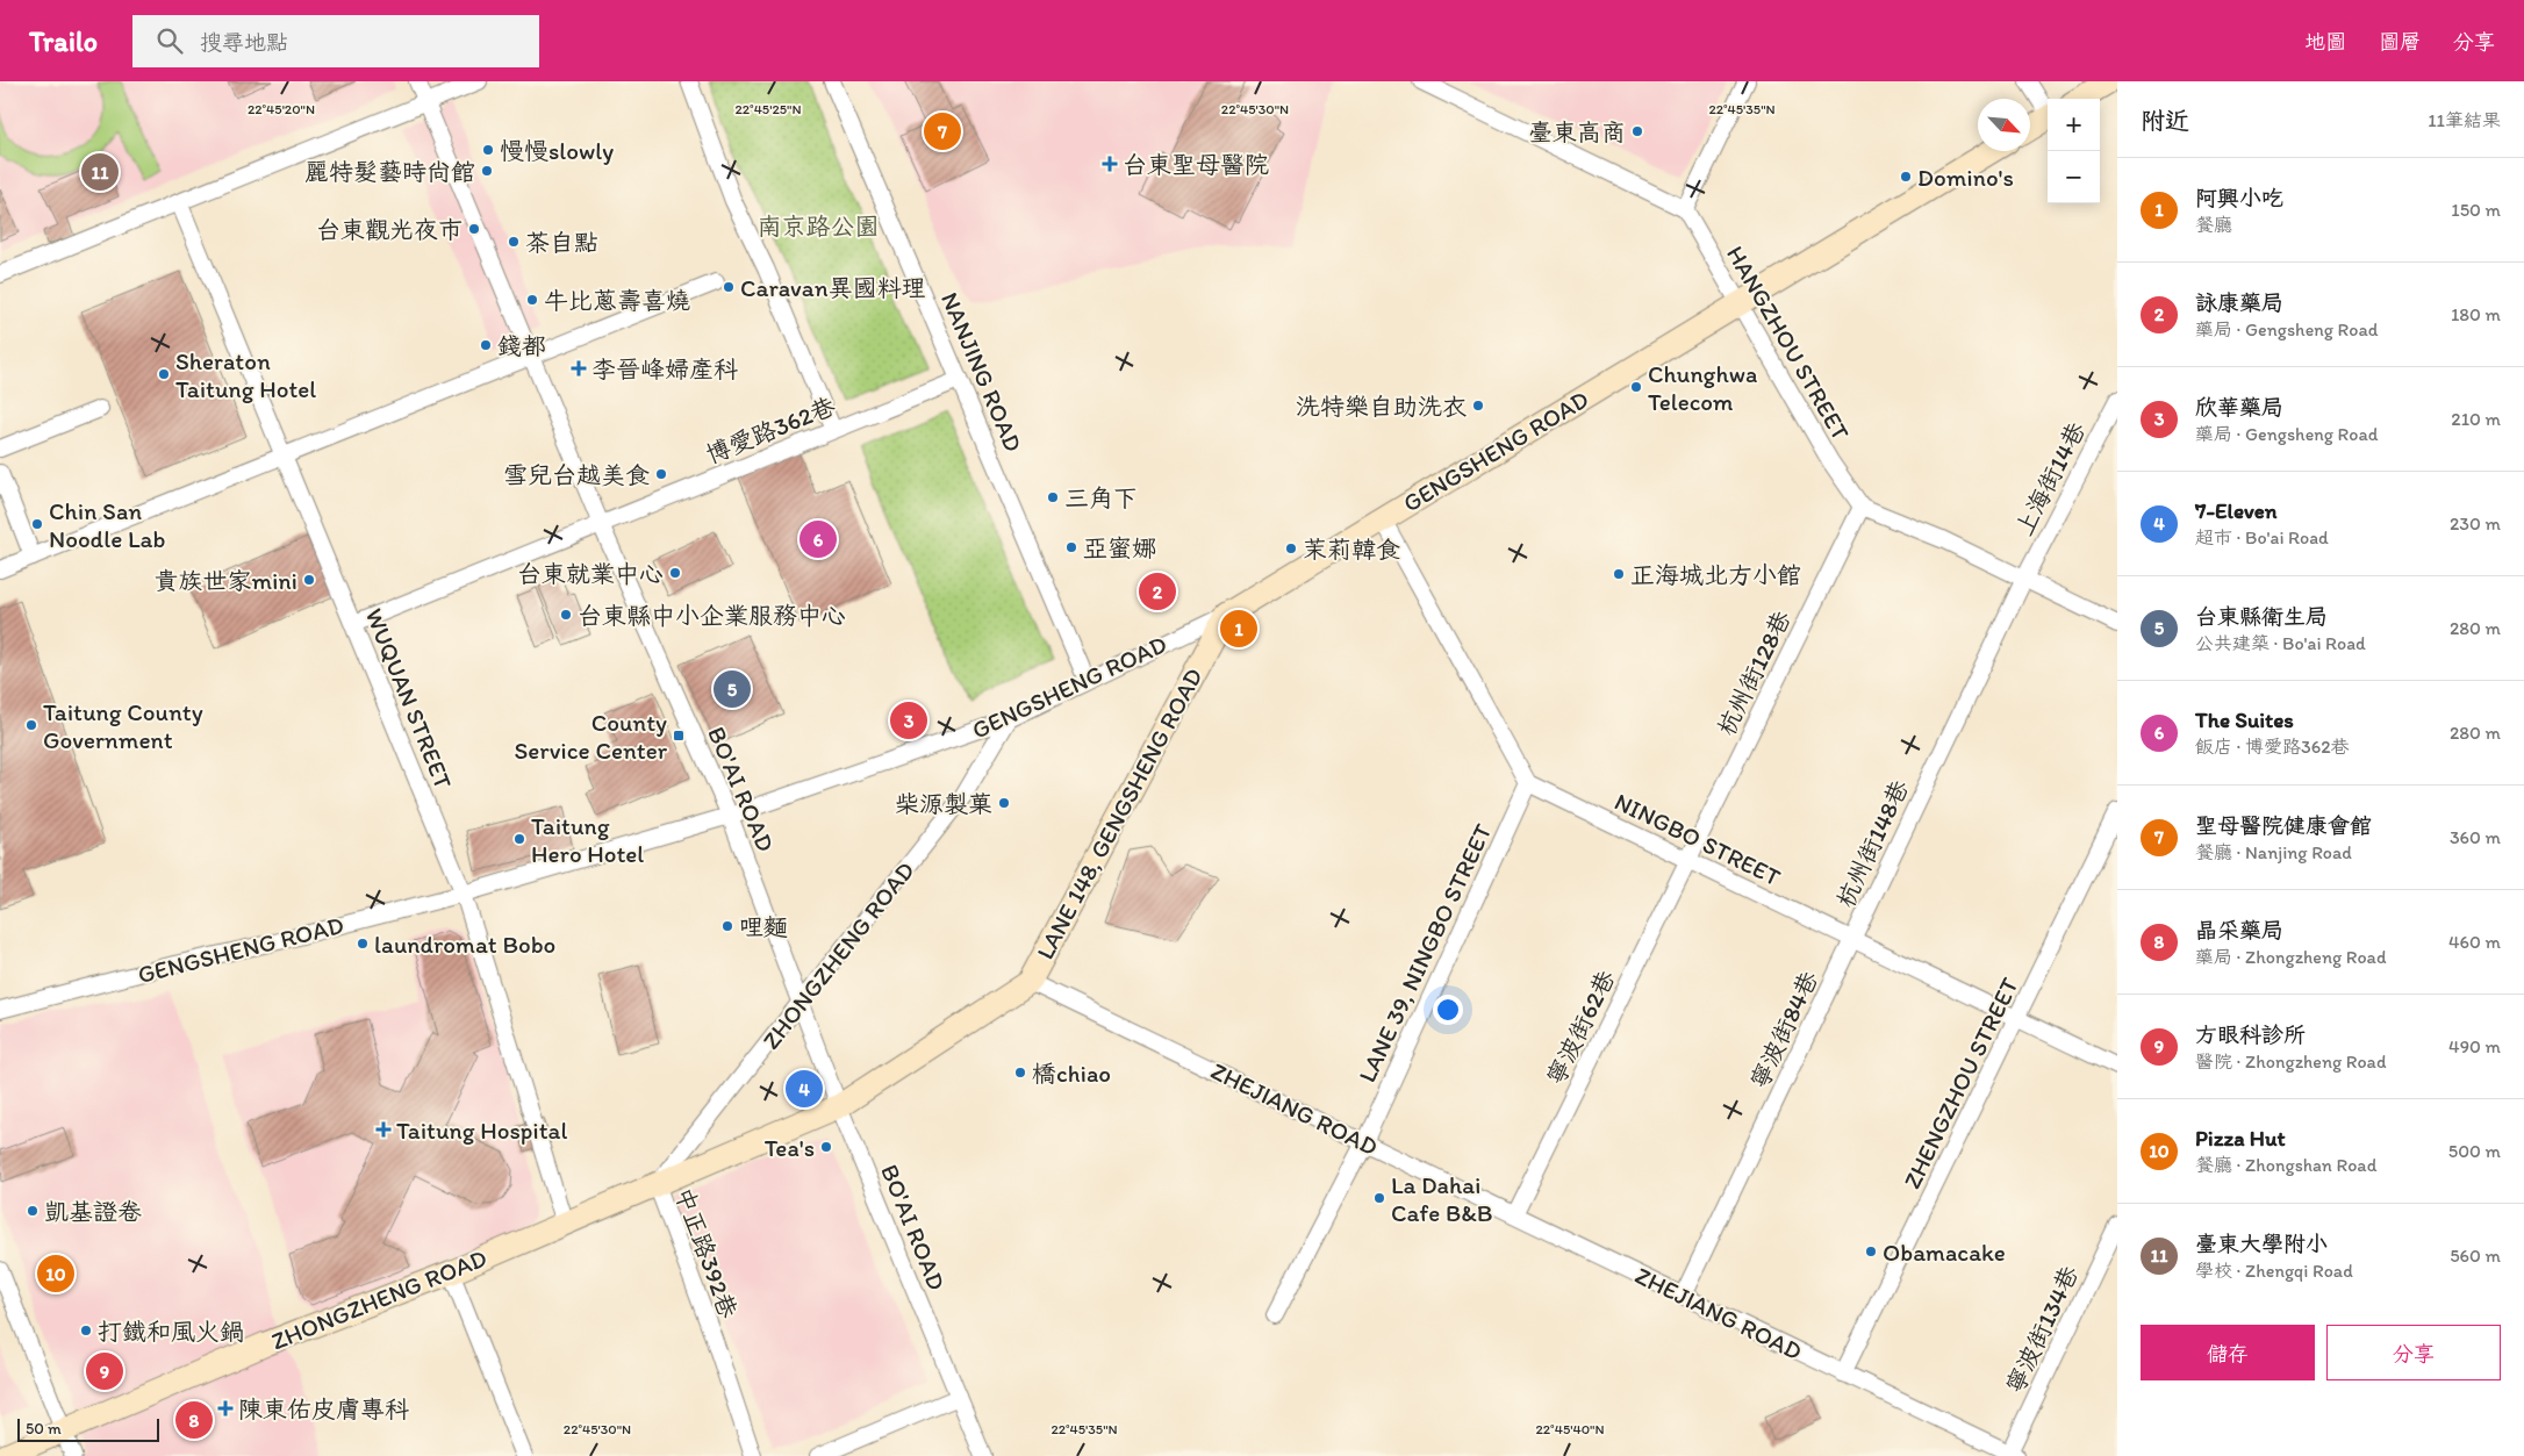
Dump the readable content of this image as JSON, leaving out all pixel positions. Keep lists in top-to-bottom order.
{
  "streets": {
    "street": [
      "HANGZHOU STREET",
      "NANJING ROAD",
      "博愛路362巷",
      "GENGSHENG ROAD",
      "上海街14巷",
      "杭州街128巷",
      "WUQUAN STREET",
      "BO'AI ROAD",
      "LANE 148, GENGSHENG ROAD",
      "NINGBO STREET",
      "杭州街148巷",
      "LANE 39, NINGBO STREET",
      "ZHONGZHENG ROAD",
      "寧波街62巷",
      "寧波街84巷",
      "ZHENGZHOU STREET",
      "ZHEJIANG ROAD",
      "中正路392巷",
      "寧波街134巷"
    ]
  },
  "crossings": [
    ["HANGZHOU STREET", "GENGSHENG ROAD"],
    ["HANGZHOU STREET", "杭州街128巷"],
    ["NANJING ROAD", "博愛路362巷"],
    ["NANJING ROAD", "GENGSHENG ROAD"],
    ["博愛路362巷", "WUQUAN STREET"],
    ["博愛路362巷", "BO'AI ROAD"],
    ["GENGSHENG ROAD", "WUQUAN STREET"],
    ["GENGSHENG ROAD", "BO'AI ROAD"],
    ["GENGSHENG ROAD", "LANE 148, GENGSHENG ROAD"],
    ["GENGSHENG ROAD", "ZHONGZHENG ROAD"],
    ["上海街14巷", "杭州街148巷"],
    ["杭州街128巷", "NINGBO STREET"],
    ["杭州街128巷", "寧波街62巷"],
    ["WUQUAN STREET", "ZHONGZHENG ROAD"],
    ["BO'AI ROAD", "ZHONGZHENG ROAD"],
    ["LANE 148, GENGSHENG ROAD", "ZHEJIANG ROAD"],
    ["NINGBO STREET", "杭州街148巷"],
    ["NINGBO STREET", "LANE 39, NINGBO STREET"],
    ["NINGBO STREET", "寧波街62巷"],
    ["NINGBO STREET", "寧波街84巷"],
    ["NINGBO STREET", "ZHENGZHOU STREET"],
    ["杭州街148巷", "寧波街84巷"],
    ["LANE 39, NINGBO STREET", "ZHEJIANG ROAD"],
    ["ZHONGZHENG ROAD", "中正路392巷"],
    ["寧波街62巷", "ZHEJIANG ROAD"],
    ["寧波街84巷", "ZHEJIANG ROAD"],
    ["ZHENGZHOU STREET", "ZHEJIANG ROAD"],
    ["ZHEJIANG ROAD", "寧波街134巷"]
  ],
  "parks": ["南京路公園"],
  "places": {
    "other": [
      "臺東高商",
      "慢慢slowly",
      "麗特髮藝時尚館",
      "Domino's",
      "台東觀光夜市",
      "茶自點",
      "Caravan異國料理",
      "牛比蔥壽喜燒",
      "錢都",
      "Sheraton Taitung Hotel",
      "Chunghwa Telecom",
      "洗特樂自助洗衣",
      "雪兒台越美食",
      "三角下",
      "Chin San Noodle Lab",
      "亞蜜娜",
      "茉莉韓食",
      "台東就業中心",
      "正海城北方小館",
      "貴族世家mini",
      "台東縣中小企業服務中心",
      "Taitung County Government",
      "柴源製菓",
      "Taitung Hero Hotel",
      "哩麵",
      "laundromat Bobo",
      "橋chiao",
      "Tea's",
      "La Dahai Cafe B&B",
      "凱基證卷",
      "Obamacake",
      "打鐵和風火鍋"
    ],
    "health": [
      "台東聖母醫院",
      "李晉峰婦產科",
      "Taitung Hospital",
      "陳東佑皮膚專科"
    ],
    "transit": ["County Service Center"]
  },
  "scale_bar": "50 m",
  "north": "bottom right",
  "page": {
    "header": "Trailo",
    "search": "搜尋地點",
    "nav": ["地圖", "圖層", "分享"],
    "heading": ["附近", "11筆結果"],
    "map_buttons": ["+", "−"],
    "pins": [
      "7",
      "11",
      "6",
      "2",
      "1",
      "5",
      "3",
      "4",
      "10",
      "9",
      "8"
    ],
    "list": [
      {
        "mark": "1",
        "name": "阿興小吃",
        "note": "餐廳",
        "value": "150 m"
      },
      {
        "mark": "2",
        "name": "詠康藥局",
        "note": "藥局 · Gengsheng Road",
        "value": "180 m"
      },
      {
        "mark": "3",
        "name": "欣華藥局",
        "note": "藥局 · Gengsheng Road",
        "value": "210 m"
      },
      {
        "mark": "4",
        "name": "7-Eleven",
        "note": "超市 · Bo'ai Road",
        "value": "230 m"
      },
      {
        "mark": "5",
        "name": "台東縣衛生局",
        "note": "公共建築 · Bo'ai Road",
        "value": "280 m"
      },
      {
        "mark": "6",
        "name": "The Suites",
        "note": "飯店 · 博愛路362巷",
        "value": "280 m"
      },
      {
        "mark": "7",
        "name": "聖母醫院健康會館",
        "note": "餐廳 · Nanjing Road",
        "value": "360 m"
      },
      {
        "mark": "8",
        "name": "晶采藥局",
        "note": "藥局 · Zhongzheng Road",
        "value": "460 m"
      },
      {
        "mark": "9",
        "name": "方眼科診所",
        "note": "醫院 · Zhongzheng Road",
        "value": "490 m"
      },
      {
        "mark": "10",
        "name": "Pizza Hut",
        "note": "餐廳 · Zhongshan Road",
        "value": "500 m"
      },
      {
        "mark": "11",
        "name": "臺東大學附小",
        "note": "學校 · Zhengqi Road",
        "value": "560 m"
      }
    ],
    "buttons": ["儲存", "分享"],
    "scale": "50 m"
  },
  "coordinates": [
    "22°45'20\"N",
    "22°45'25\"N",
    "22°45'30\"N",
    "22°45'35\"N",
    "22°45'40\"N"
  ]
}
